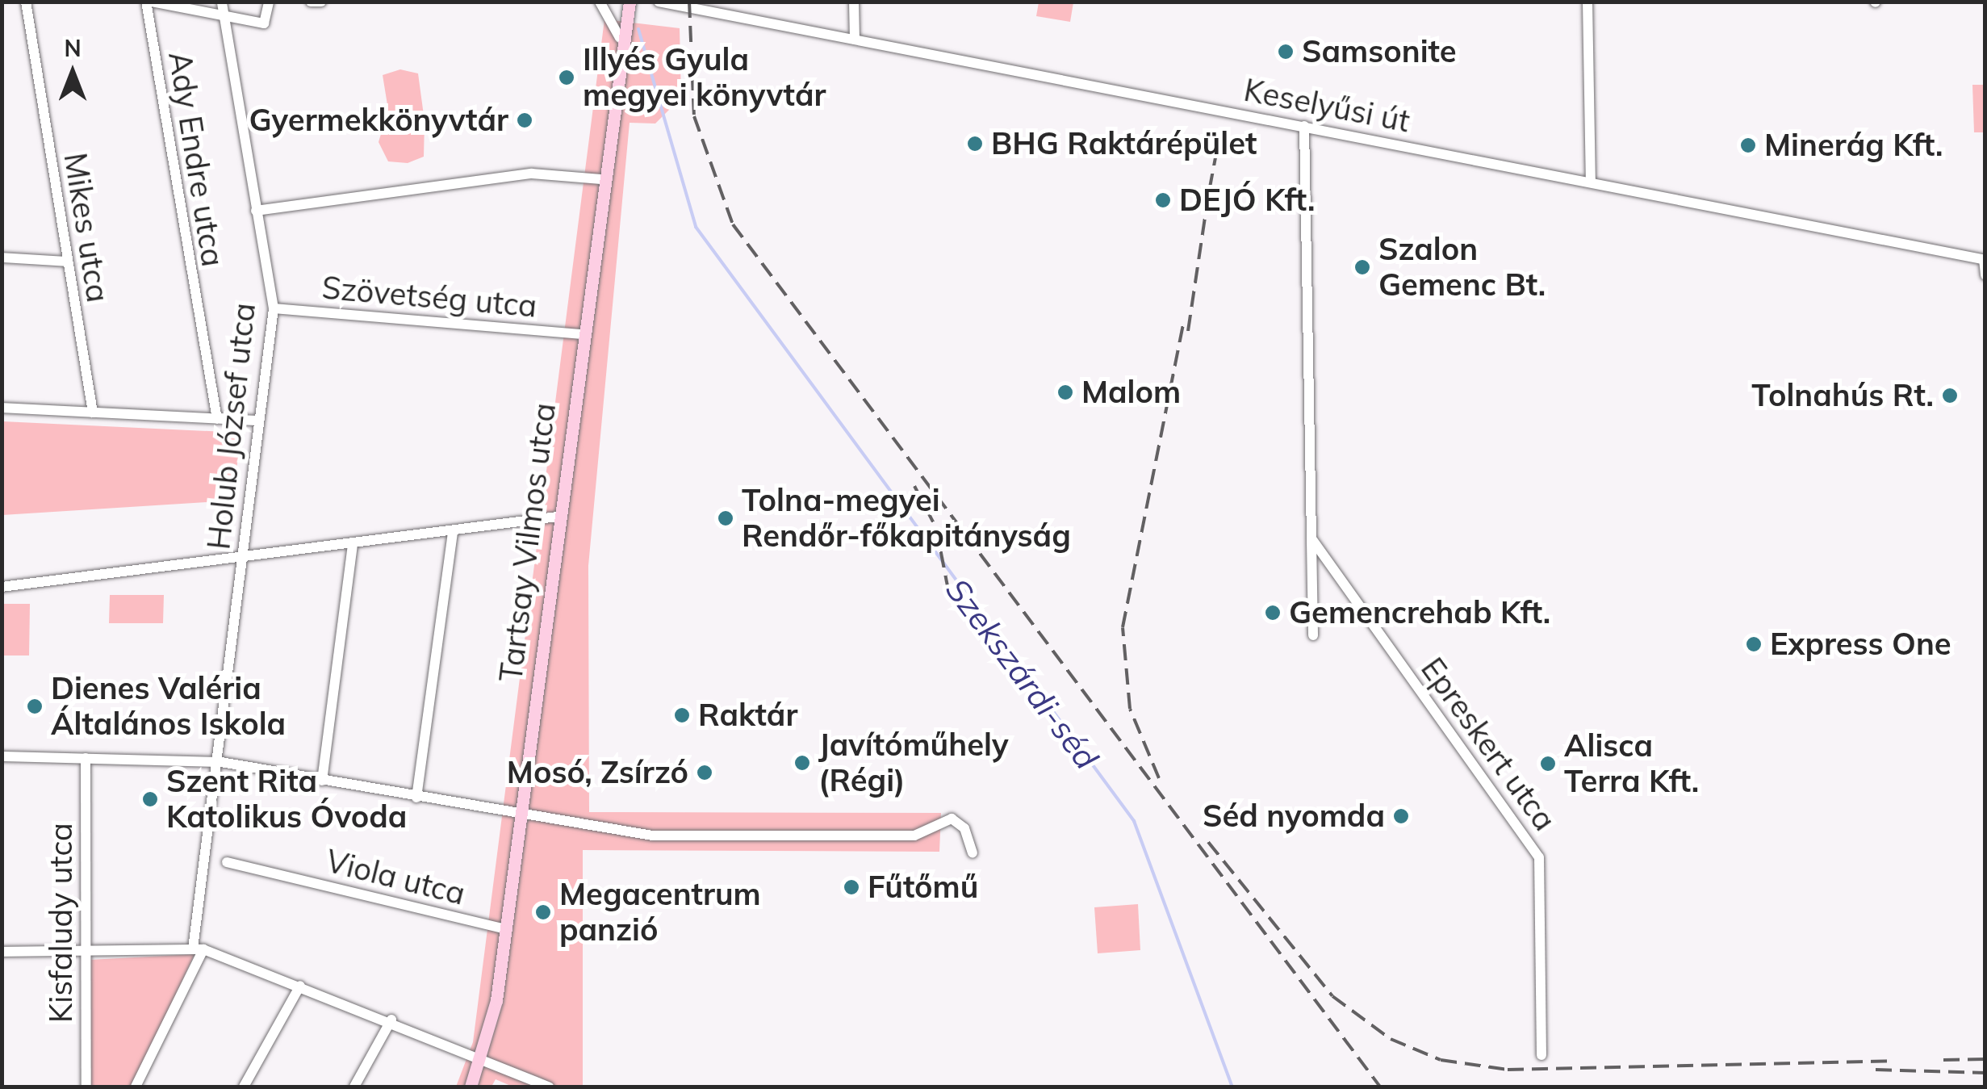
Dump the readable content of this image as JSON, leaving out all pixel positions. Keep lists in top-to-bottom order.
{
  "streets": {
    "main road": ["Tartsay Vilmos utca"],
    "street": [
      "Keselyűsi út",
      "Ady Endre utca",
      "Mikes utca",
      "Szövetség utca",
      "Holub József utca",
      "Epreskert utca",
      "Viola utca",
      "Kisfaludy utca"
    ]
  },
  "crossings": [
    ["Szövetség utca", "Holub József utca"],
    ["Szövetség utca", "Tartsay Vilmos utca"],
    ["Tartsay Vilmos utca", "Viola utca"]
  ],
  "water": ["Szekszárdi-séd"],
  "places": [
    "Samsonite",
    "Illyés Gyula megyei könyvtár",
    "Gyermekkönyvtár",
    "BHG Raktárépület",
    "Minerág Kft.",
    "DEJÓ Kft.",
    "Szalon Gemenc Bt.",
    "Malom",
    "Tolnahús Rt.",
    "Tolna-megyei Rendőr-főkapitányság",
    "Gemencrehab Kft.",
    "Express One",
    "Dienes Valéria Általános Iskola",
    "Raktár",
    "Javítóműhely (Régi)",
    "Alisca Terra Kft.",
    "Mosó, Zsírzó",
    "Szent Rita Katolikus Óvoda",
    "Séd nyomda",
    "Fűtőmű",
    "Megacentrum panzió"
  ],
  "north": "top"
}
